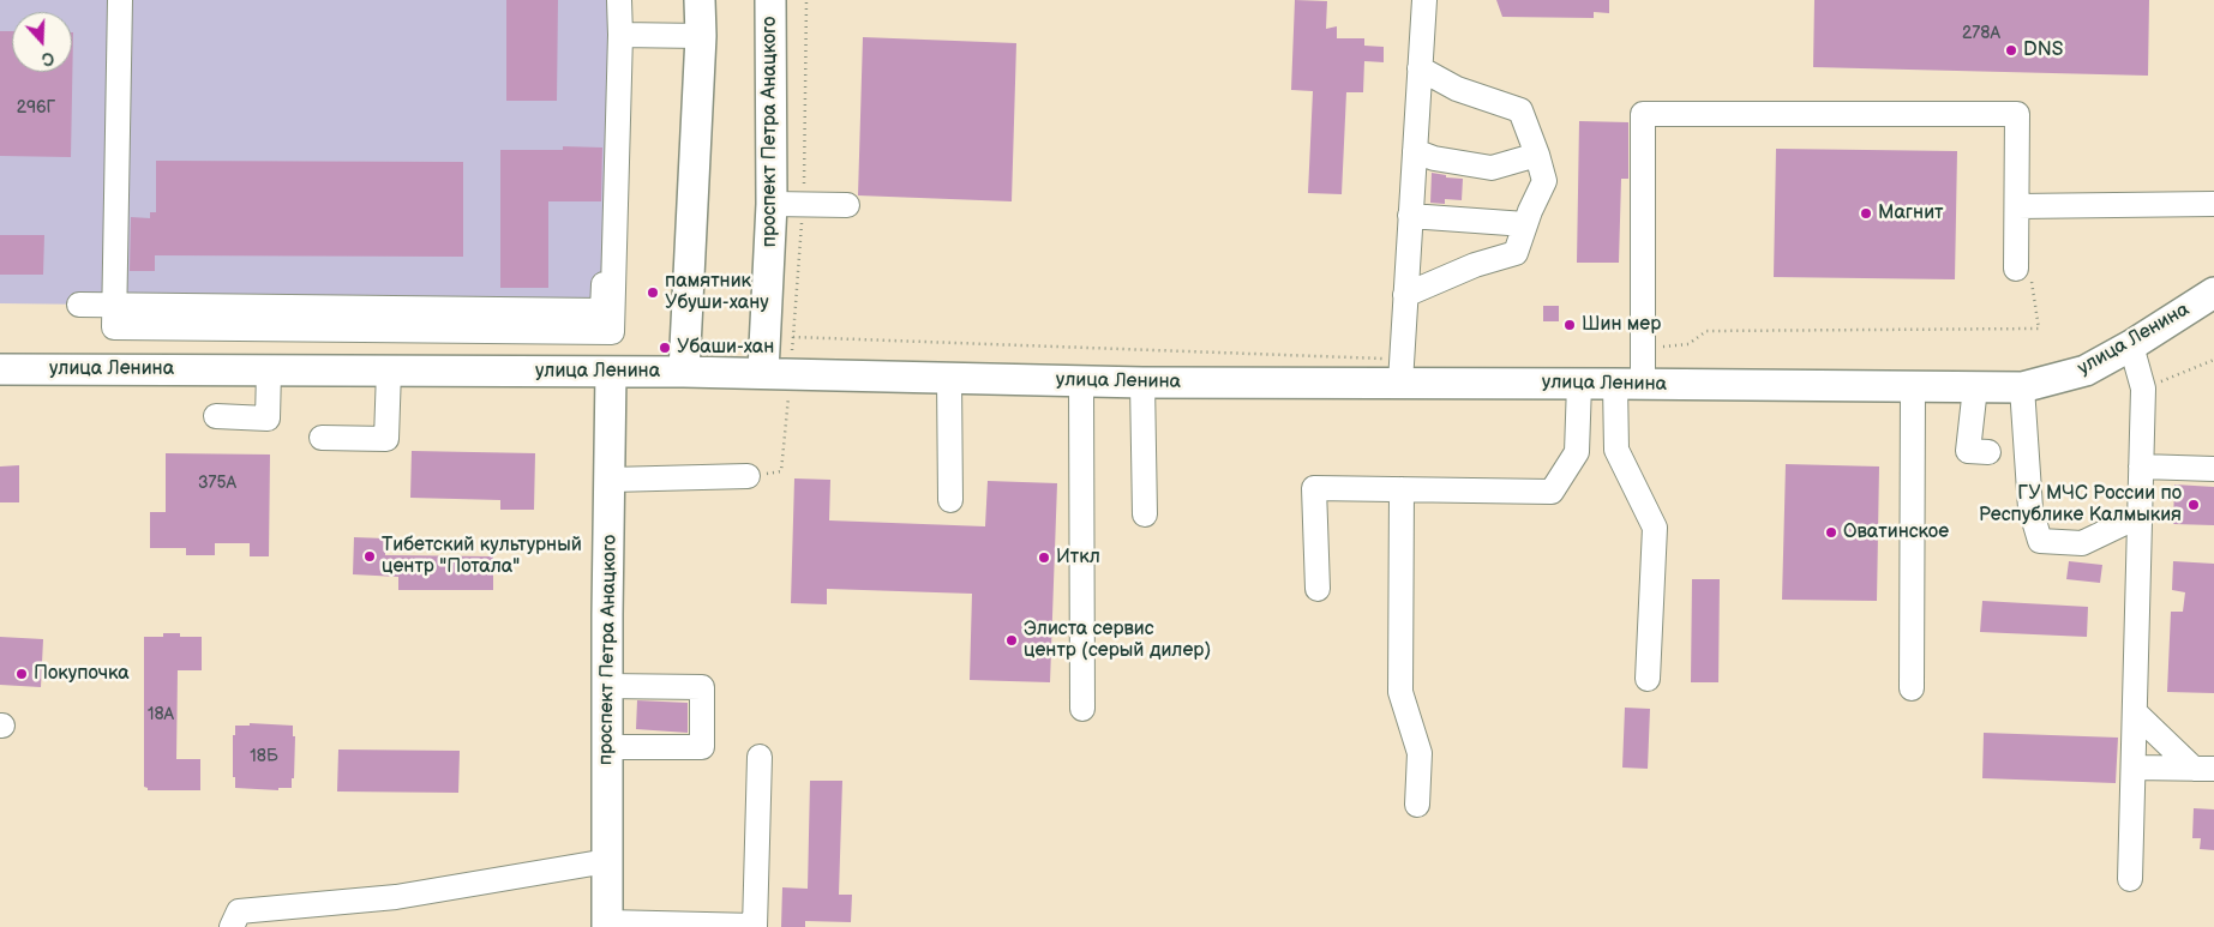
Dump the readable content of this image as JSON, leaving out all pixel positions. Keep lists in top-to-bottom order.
{
  "streets": {
    "main road": ["проспект Петра Анацкого", "улица Ленина"]
  },
  "crossings": [
    ["проспект Петра Анацкого", "улица Ленина"]
  ],
  "places": [
    "DNS",
    "Магнит",
    "памятник Убуши-хану",
    "Шин мер",
    "Убаши-хан",
    "ГУ МЧС России по Республике Калмыкия",
    "Оватинское",
    "Тибетский культурный центр \"Потала\"",
    "Иткл",
    "Элиста сервис центр (серый дилер)",
    "Покупочка"
  ],
  "house_numbers": [
    "278А",
    "296Г",
    "375А",
    "18А",
    "18Б"
  ],
  "north": "bottom"
}
